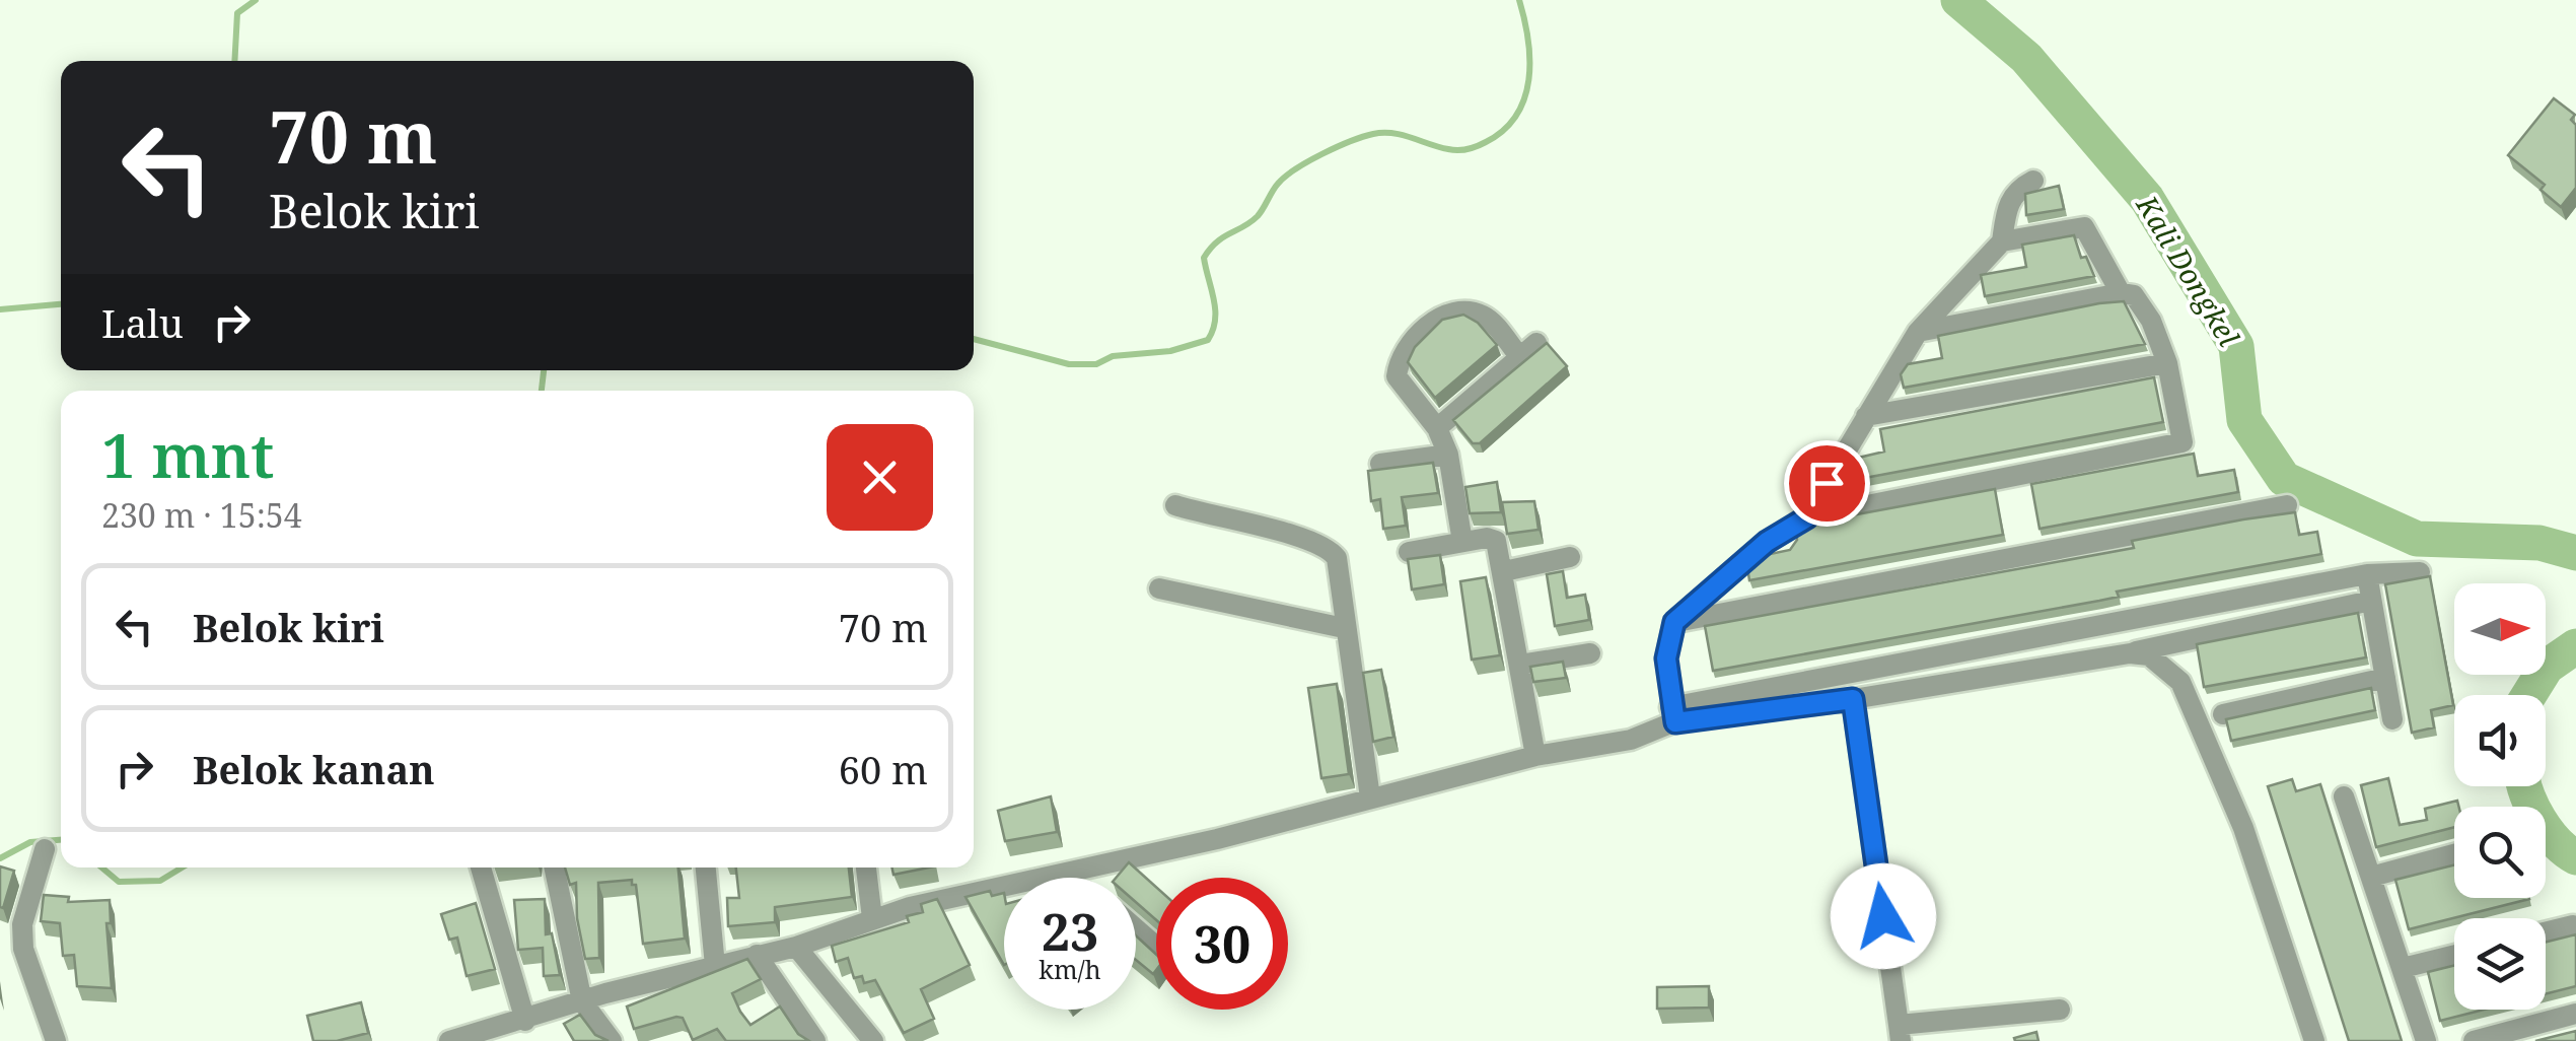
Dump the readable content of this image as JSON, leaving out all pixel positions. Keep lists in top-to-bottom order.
{
  "water": ["Kali Dongkel"],
  "north": "right",
  "page": {
    "turn": ["70 m", "Belok kiri"],
    "then": "Lalu",
    "heading": ["1 mnt", "230 m · 15:54"],
    "list": [
      {
        "name": "Belok kiri",
        "value": "70 m"
      },
      {
        "name": "Belok kanan",
        "value": "60 m"
      }
    ],
    "speed": "23 km/h",
    "limit": "30"
  }
}
